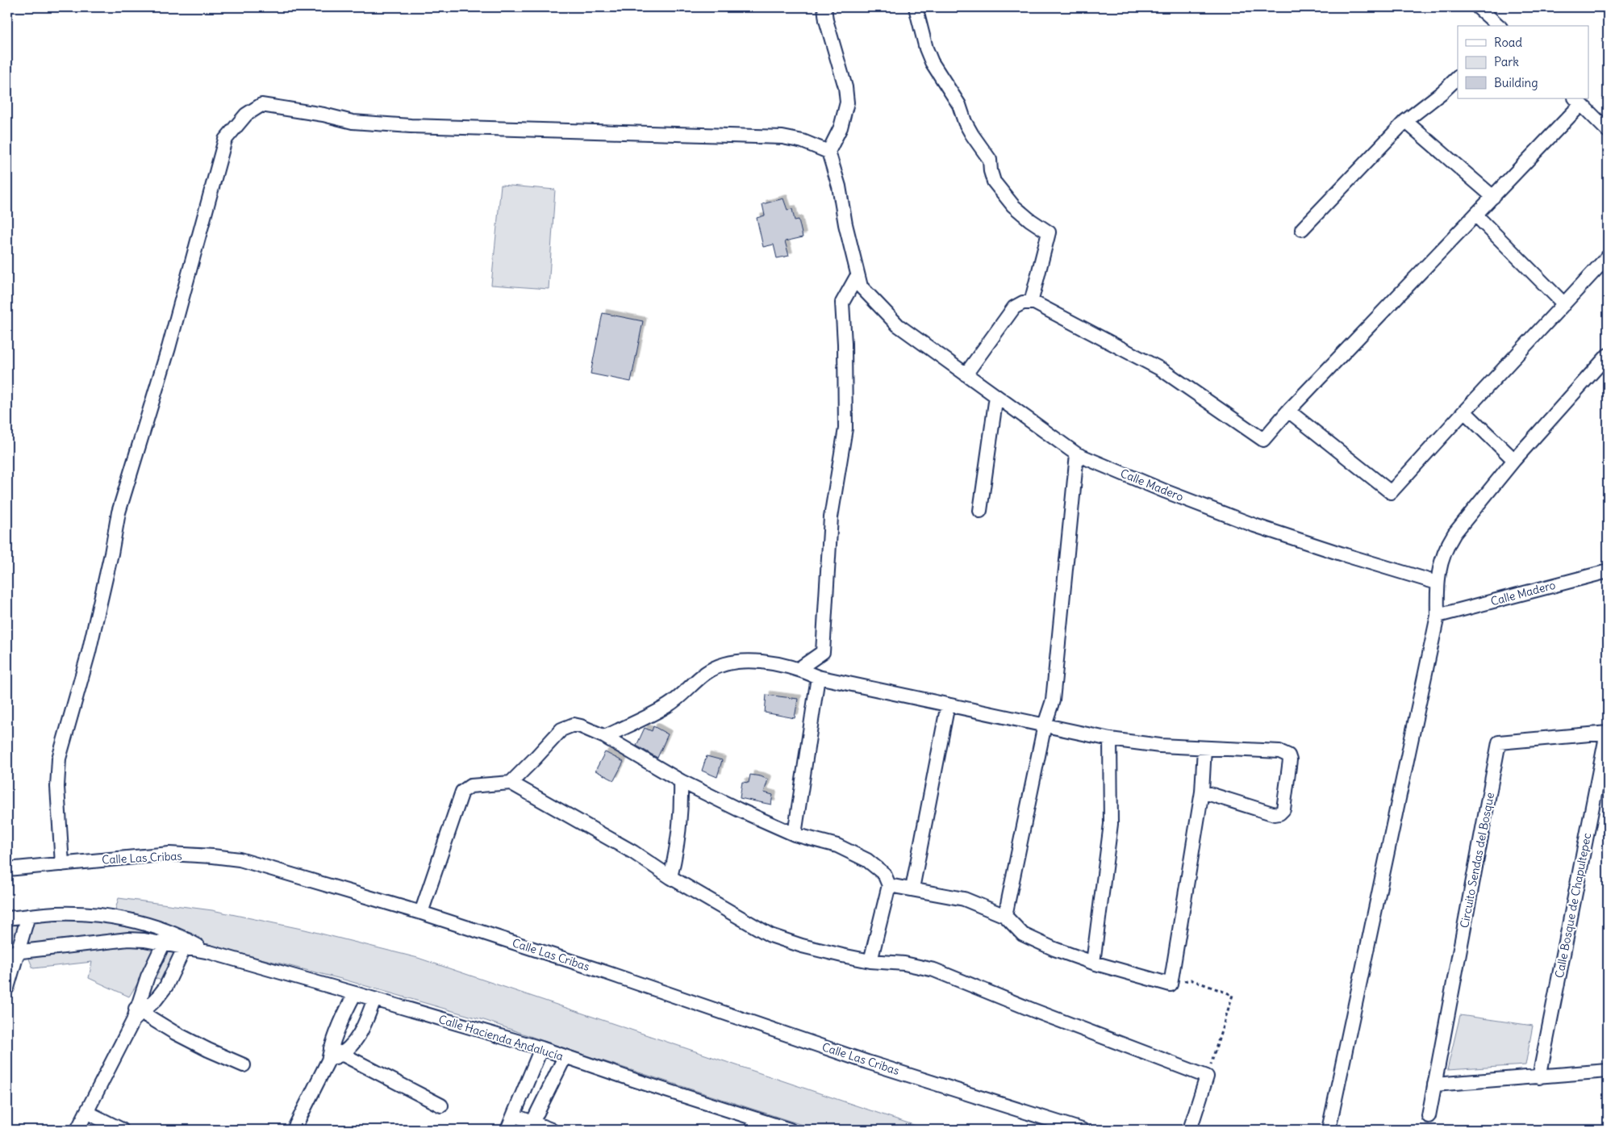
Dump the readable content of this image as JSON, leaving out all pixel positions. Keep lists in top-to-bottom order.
{
  "streets": {
    "street": [
      "Calle Madero",
      "Calle Las Cribas",
      "Circuito Sendas del Bosque",
      "Calle Bosque de Chapultepec",
      "Calle Hacienda Andalucía"
    ]
  },
  "crossings": [
    ["Circuito Sendas del Bosque", "Calle Bosque de Chapultepec"]
  ],
  "legend": ["Road", "Park", "Building"]
}
